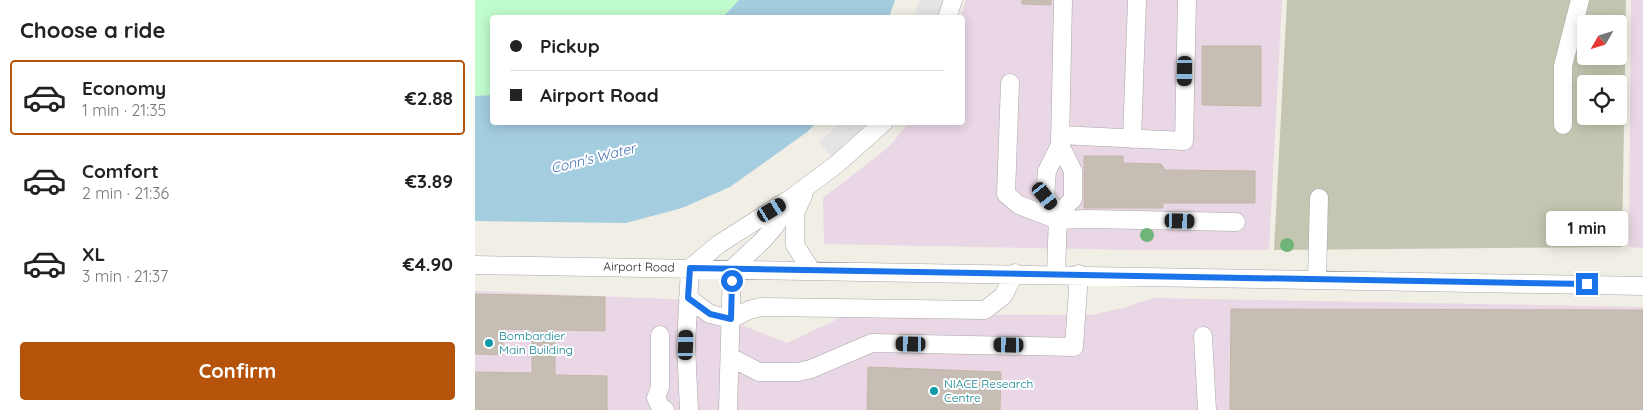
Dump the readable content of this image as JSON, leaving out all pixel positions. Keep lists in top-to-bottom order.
{
  "streets": {
    "street": ["Airport Road"]
  },
  "water": ["Conn's Water"],
  "places": ["Bombardier Main Building", "NIACE Research Centre"],
  "north": "bottom left",
  "page": {
    "heading": "Choose a ride",
    "banner": ["Pickup", "Airport Road"],
    "list": [
      {
        "name": "Economy",
        "note": "1 min · 21:35",
        "value": "€2.88"
      },
      {
        "name": "Comfort",
        "note": "2 min · 21:36",
        "value": "€3.89"
      },
      {
        "name": "XL",
        "note": "3 min · 21:37",
        "value": "€4.90"
      }
    ],
    "bubble": "1 min",
    "buttons": "Confirm"
  }
}
